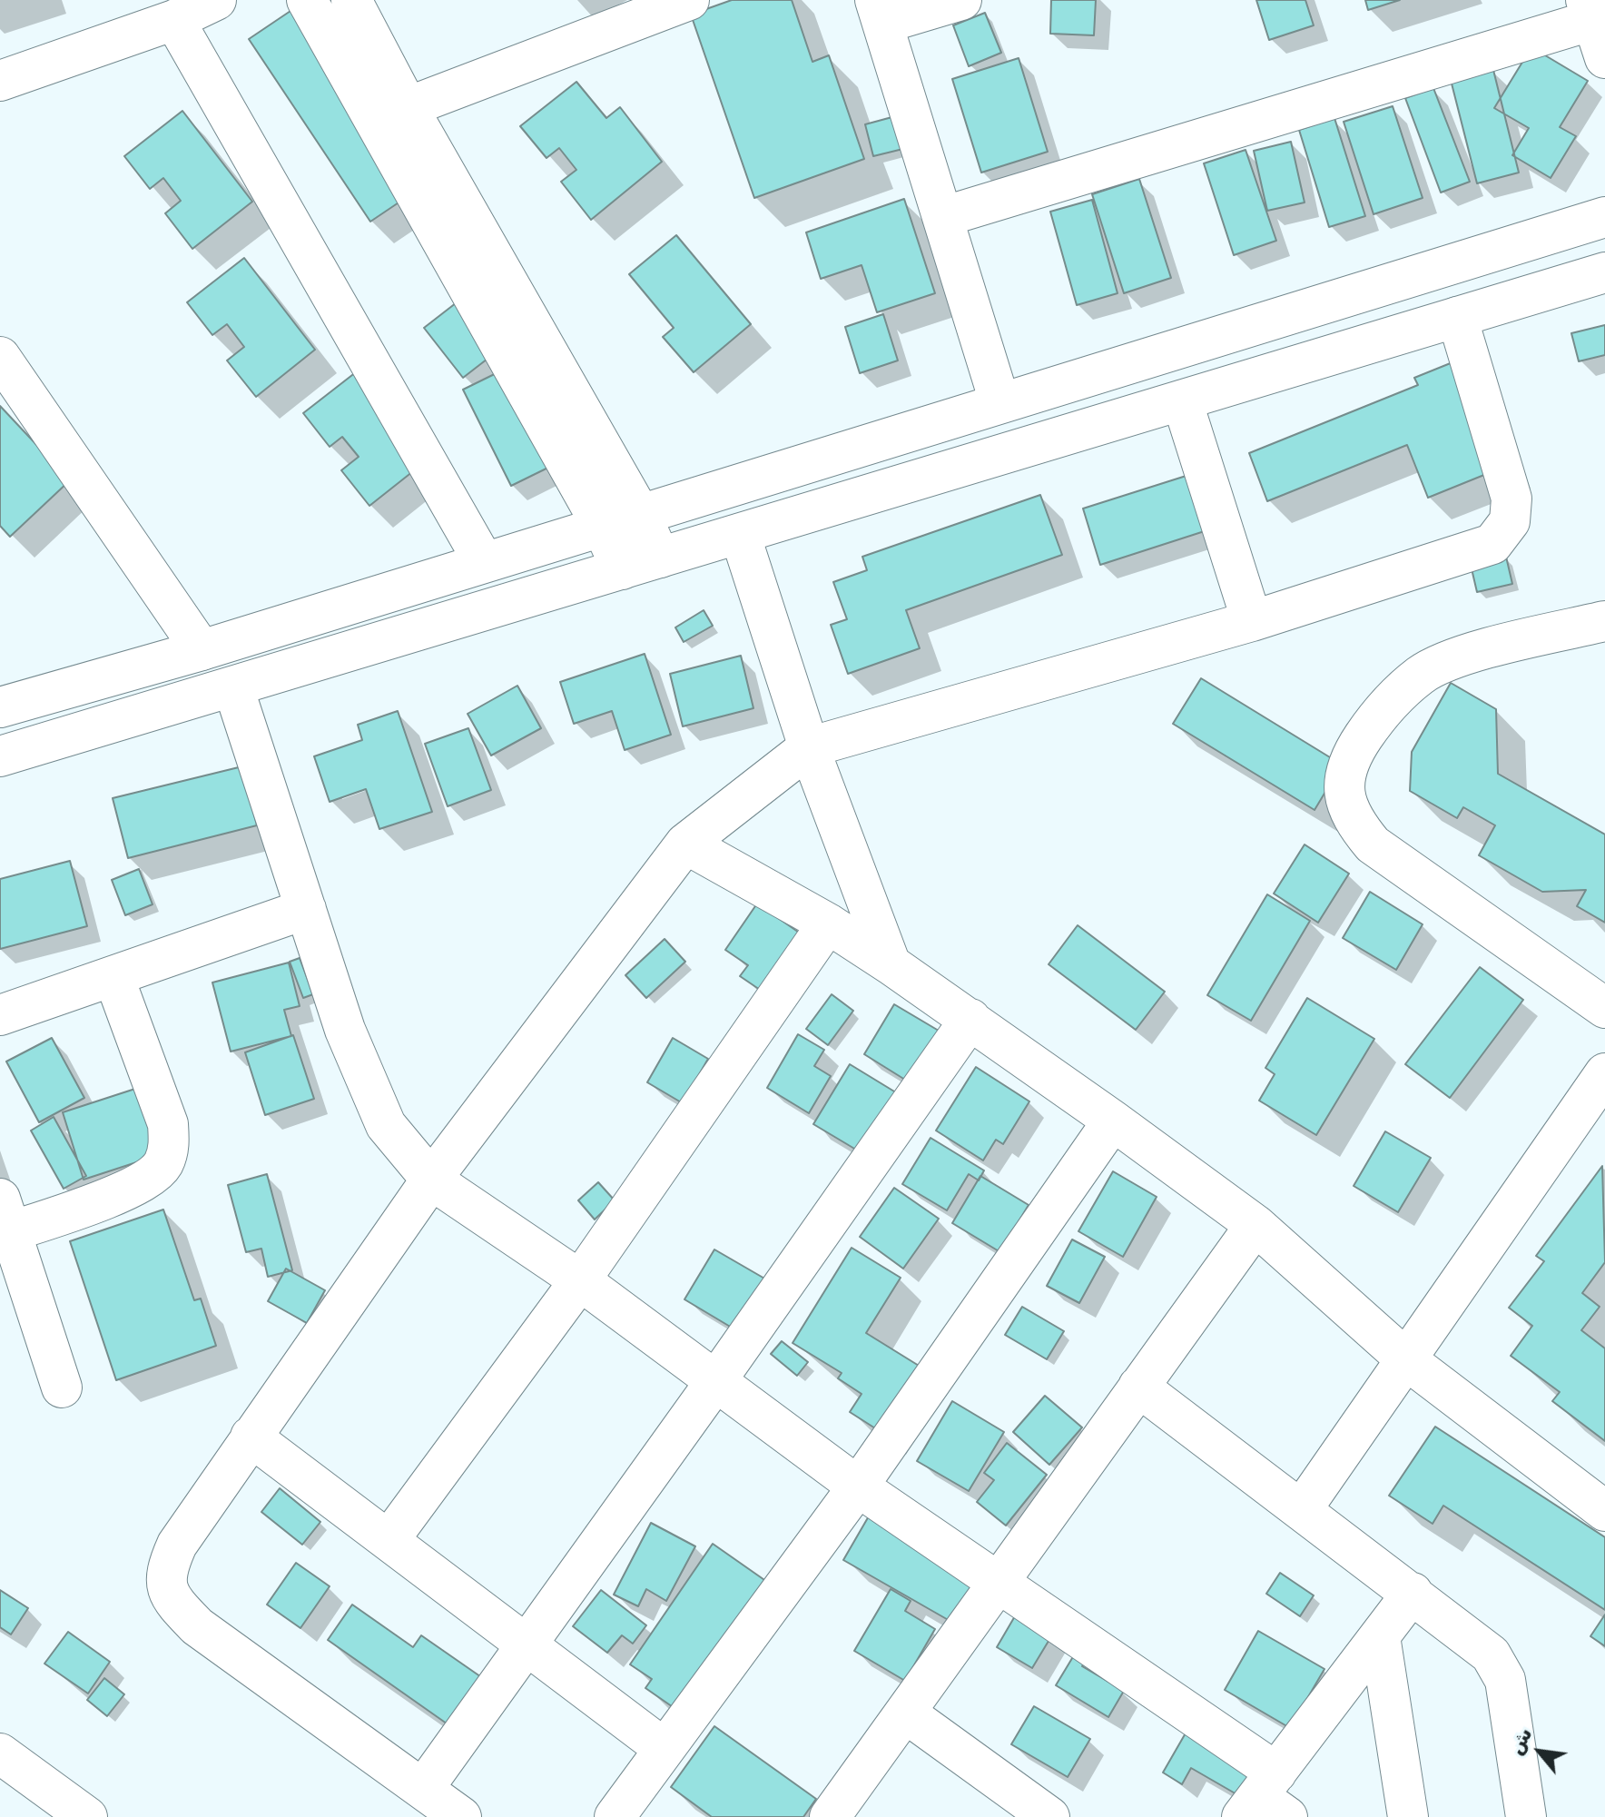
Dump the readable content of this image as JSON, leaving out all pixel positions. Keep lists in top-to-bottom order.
{
  "north": "top left"
}
